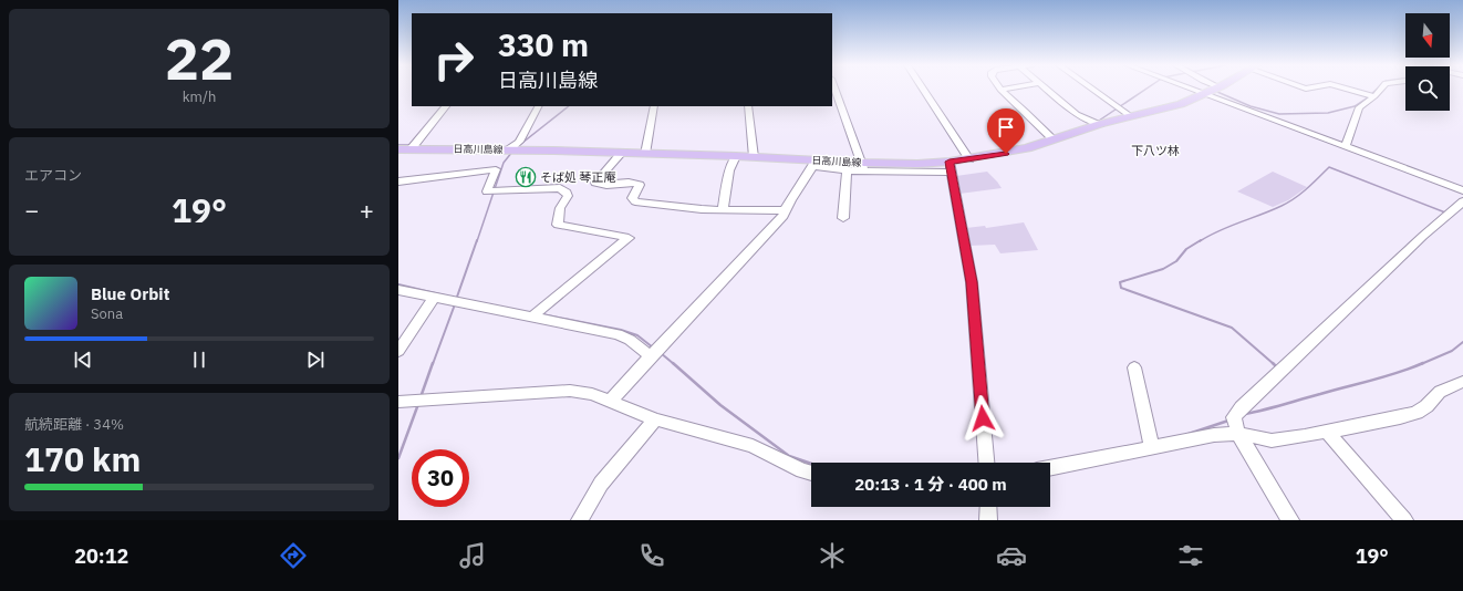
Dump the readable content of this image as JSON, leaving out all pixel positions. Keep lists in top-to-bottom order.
{
  "streets": {
    "main road": ["日高川島線"]
  },
  "districts": ["下八ツ林"],
  "places": {
    "restaurant": ["そば処 琴正庵"]
  },
  "north": "bottom",
  "page": {
    "tile": [
      ["22", "km/h"],
      "エアコン",
      ["航続距離 · 34%", "170 km"]
    ],
    "turn": ["330 m", "日高川島線"],
    "heat": ["−", "19°", "+"],
    "song": ["Blue Orbit", "Sona"],
    "limit": "30",
    "trip": "20:13 · 1 分 · 400 m",
    "tabs": ["20:12", "19°"]
  }
}
